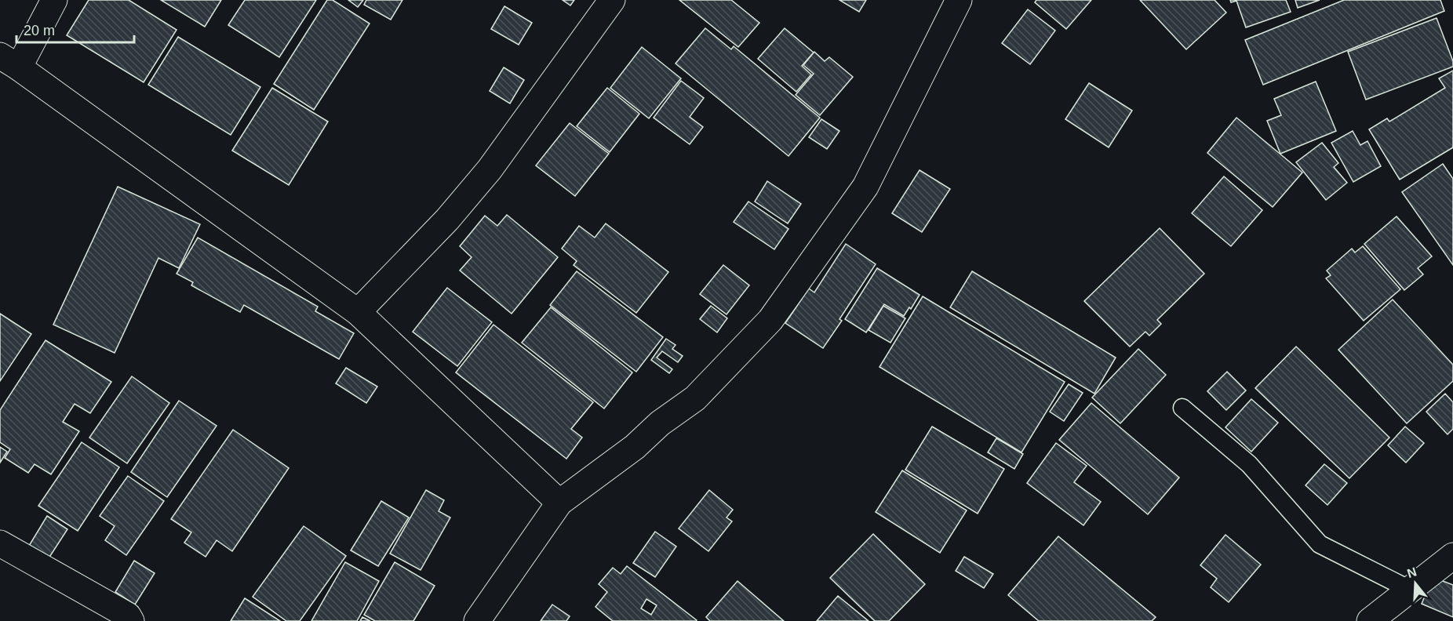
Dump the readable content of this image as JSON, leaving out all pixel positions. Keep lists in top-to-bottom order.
{
  "scale_bar": "20 m",
  "north": "top"
}
